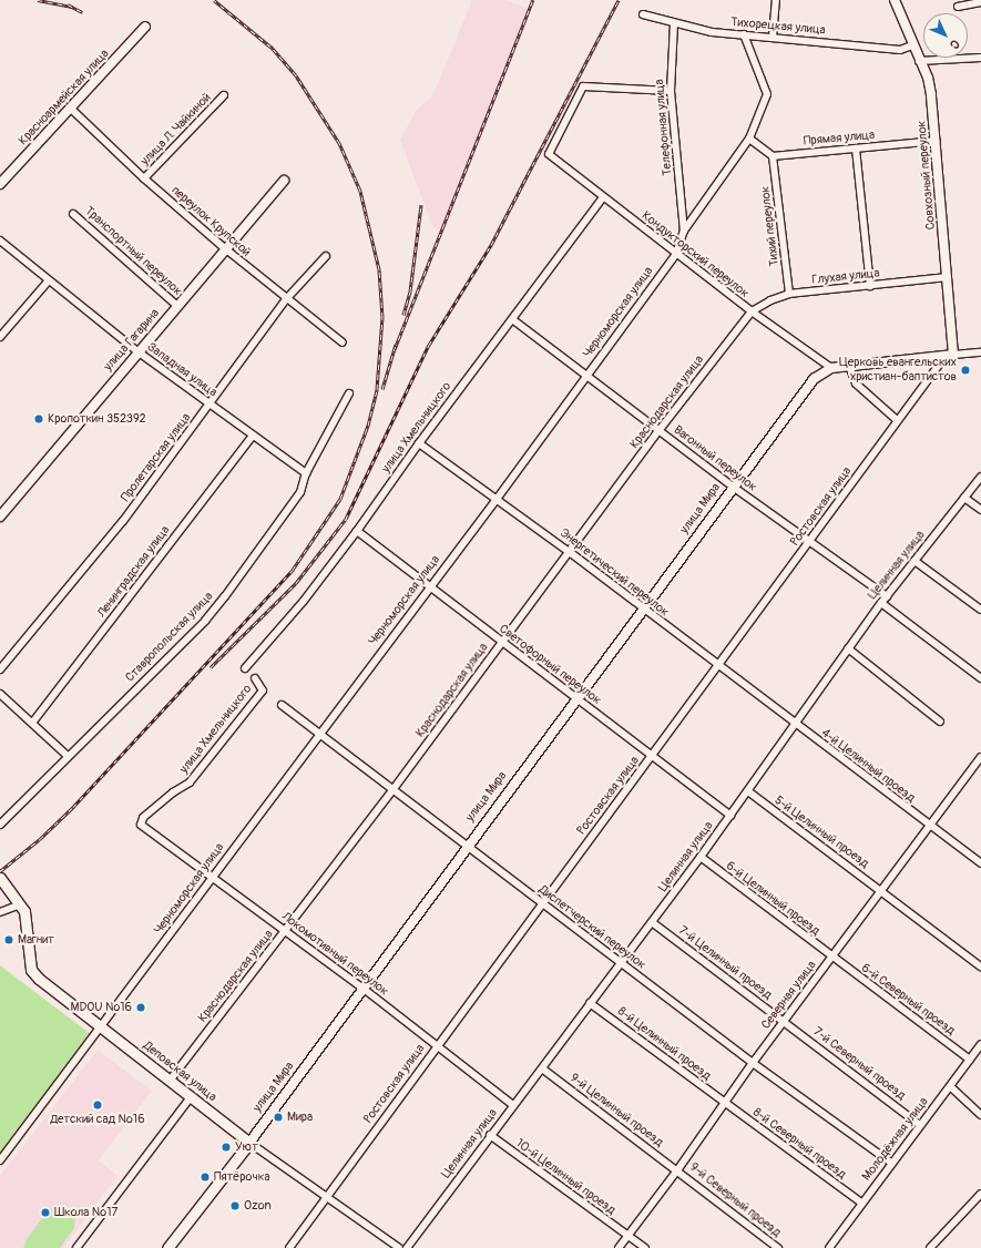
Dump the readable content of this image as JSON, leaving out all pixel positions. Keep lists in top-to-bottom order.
{
  "streets": {
    "main road": ["улица Мира", "Деповская улица"],
    "street": [
      "Тихорецкая улица",
      "Красноармейская улица",
      "Телефонная улица",
      "улица Л. Чайкиной",
      "Прямая улица",
      "Совхозный переулок",
      "переулок Крупской",
      "Тихий переулок",
      "Транспортный переулок",
      "Кондукторский переулок",
      "Глухая улица",
      "Черноморская улица",
      "улица Гагарина",
      "Западная улица",
      "Краснодарская улица",
      "улица Хмельницкого",
      "Пролетарская улица",
      "Вагонный переулок",
      "Ростовская улица",
      "Целинная улица",
      "Ленинградская улица",
      "Энергетический переулок",
      "Ставропольская улица",
      "Светофорный переулок",
      "4-й Целинный проезд",
      "5-й Целинный проезд",
      "6-й Целинный проезд",
      "Диспетчерский переулок",
      "Локомотивный переулок",
      "7-й Целинный проезд",
      "Северная улица",
      "6-й Северный проезд",
      "8-й Целинный проезд",
      "7-й Северный проезд",
      "9-й Целинный проезд",
      "Молодёжная улица",
      "8-й Северный проезд",
      "10-й Целинный проезд",
      "9-й Северный проезд"
    ]
  },
  "crossings": [
    ["Тихорецкая улица", "Телефонная улица"],
    ["Тихорецкая улица", "Совхозный переулок"],
    ["Тихорецкая улица", "Черноморская улица"],
    ["Красноармейская улица", "переулок Крупской"],
    ["Телефонная улица", "Кондукторский переулок"],
    ["Телефонная улица", "Черноморская улица"],
    ["улица Л. Чайкиной", "переулок Крупской"],
    ["Прямая улица", "Совхозный переулок"],
    ["Прямая улица", "Тихий переулок"],
    ["Совхозный переулок", "Глухая улица"],
    ["Совхозный переулок", "Ростовская улица"],
    ["переулок Крупской", "улица Гагарина"],
    ["переулок Крупской", "Пролетарская улица"],
    ["Тихий переулок", "Глухая улица"],
    ["Транспортный переулок", "улица Гагарина"],
    ["Кондукторский переулок", "Глухая улица"],
    ["Кондукторский переулок", "Черноморская улица"],
    ["Кондукторский переулок", "Краснодарская улица"],
    ["Кондукторский переулок", "улица Хмельницкого"],
    ["Кондукторский переулок", "улица Мира"],
    ["Глухая улица", "Краснодарская улица"],
    ["Черноморская улица", "Вагонный переулок"],
    ["Черноморская улица", "Энергетический переулок"],
    ["Черноморская улица", "Светофорный переулок"],
    ["Черноморская улица", "Диспетчерский переулок"],
    ["Черноморская улица", "Локомотивный переулок"],
    ["Черноморская улица", "Деповская улица"],
    ["улица Гагарина", "Западная улица"],
    ["Западная улица", "Пролетарская улица"],
    ["Западная улица", "Ленинградская улица"],
    ["Западная улица", "Ставропольская улица"],
    ["Краснодарская улица", "Вагонный переулок"],
    ["Краснодарская улица", "Энергетический переулок"],
    ["Краснодарская улица", "Светофорный переулок"],
    ["Краснодарская улица", "Диспетчерский переулок"],
    ["Краснодарская улица", "Локомотивный переулок"],
    ["Краснодарская улица", "Деповская улица"],
    ["улица Хмельницкого", "Вагонный переулок"],
    ["улица Хмельницкого", "Энергетический переулок"],
    ["улица Хмельницкого", "Светофорный переулок"],
    ["улица Хмельницкого", "Локомотивный переулок"],
    ["Вагонный переулок", "Ростовская улица"],
    ["Вагонный переулок", "улица Мира"],
    ["Вагонный переулок", "Целинная улица"],
    ["Ростовская улица", "Энергетический переулок"],
    ["Ростовская улица", "Светофорный переулок"],
    ["Ростовская улица", "Диспетчерский переулок"],
    ["Ростовская улица", "Локомотивный переулок"],
    ["Ростовская улица", "Деповская улица"],
    ["улица Мира", "Энергетический переулок"],
    ["улица Мира", "Светофорный переулок"],
    ["улица Мира", "Диспетчерский переулок"],
    ["улица Мира", "Локомотивный переулок"],
    ["улица Мира", "Деповская улица"],
    ["Целинная улица", "Энергетический переулок"],
    ["Целинная улица", "Светофорный переулок"],
    ["Целинная улица", "4-й Целинный проезд"],
    ["Целинная улица", "5-й Целинный проезд"],
    ["Целинная улица", "6-й Целинный проезд"],
    ["Целинная улица", "Диспетчерский переулок"],
    ["Целинная улица", "Локомотивный переулок"],
    ["Целинная улица", "7-й Целинный проезд"],
    ["Целинная улица", "8-й Целинный проезд"],
    ["Целинная улица", "9-й Целинный проезд"],
    ["Целинная улица", "10-й Целинный проезд"],
    ["Энергетический переулок", "4-й Целинный проезд"],
    ["4-й Целинный проезд", "Северная улица"],
    ["5-й Целинный проезд", "Северная улица"],
    ["6-й Целинный проезд", "Северная улица"],
    ["6-й Целинный проезд", "6-й Северный проезд"],
    ["Диспетчерский переулок", "Северная улица"],
    ["Диспетчерский переулок", "Молодёжная улица"],
    ["7-й Целинный проезд", "Северная улица"],
    ["7-й Целинный проезд", "7-й Северный проезд"],
    ["Северная улица", "6-й Северный проезд"],
    ["Северная улица", "8-й Целинный проезд"],
    ["Северная улица", "7-й Северный проезд"],
    ["Северная улица", "9-й Целинный проезд"],
    ["Северная улица", "8-й Северный проезд"],
    ["Северная улица", "10-й Целинный проезд"],
    ["Северная улица", "9-й Северный проезд"],
    ["6-й Северный проезд", "Молодёжная улица"],
    ["8-й Целинный проезд", "8-й Северный проезд"],
    ["7-й Северный проезд", "Молодёжная улица"],
    ["9-й Целинный проезд", "9-й Северный проезд"],
    ["Молодёжная улица", "8-й Северный проезд"]
  ],
  "places": [
    "Церковь евангельских христиан-баптистов",
    "Кропоткин 352392",
    "Магнит",
    "MDOU №16",
    "Детский сад №16",
    "Мира",
    "Уют",
    "Пятёрочка",
    "Ozon",
    "Школа №17"
  ],
  "north": "bottom right"
}
